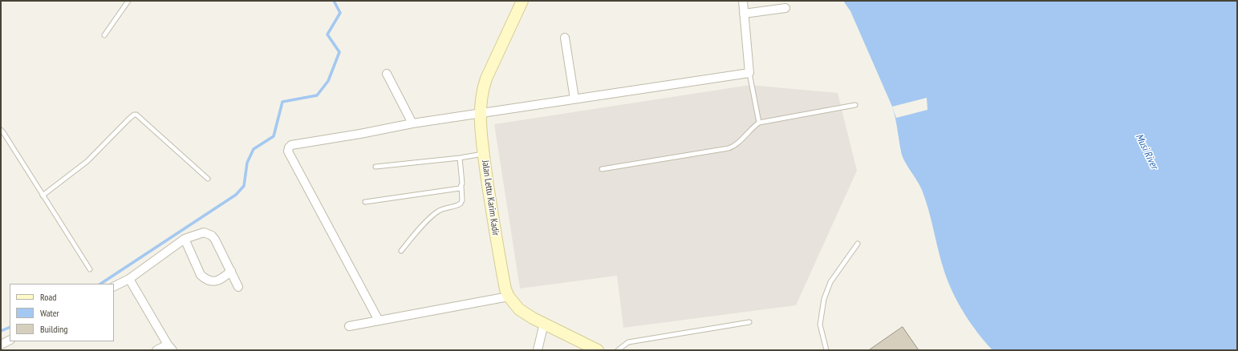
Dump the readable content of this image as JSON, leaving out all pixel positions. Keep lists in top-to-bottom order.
{
  "streets": {
    "street": ["Jalan Lettu Karim Kadir"]
  },
  "water": ["Musi River"],
  "legend": ["Road", "Water", "Building"]
}
